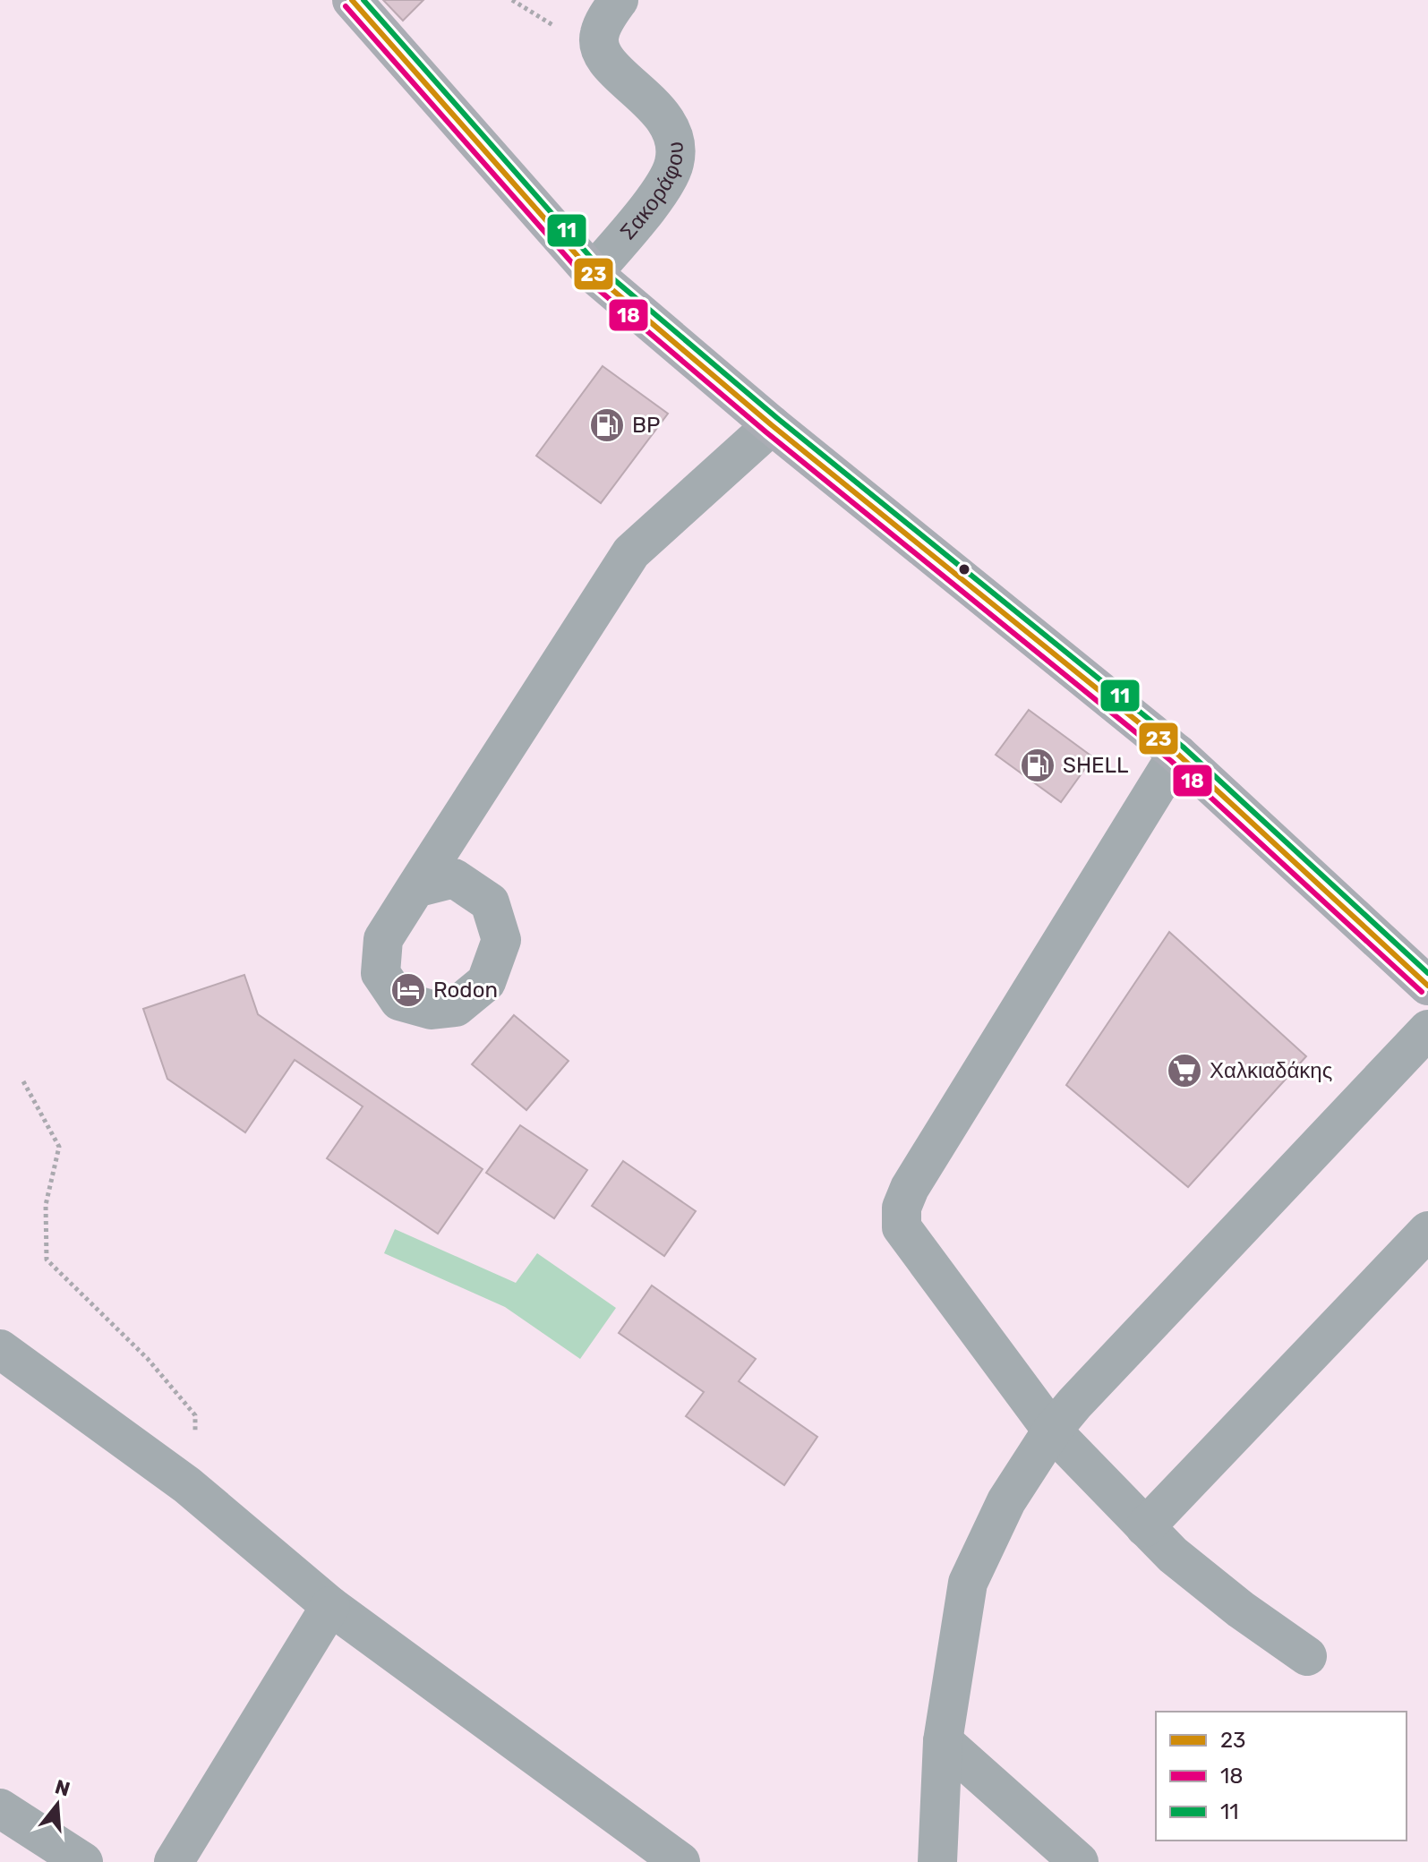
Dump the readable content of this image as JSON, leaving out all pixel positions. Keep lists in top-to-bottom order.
{
  "streets": {
    "street": ["Σακοράφου"]
  },
  "places": {
    "fuel station": ["BP", "SHELL"],
    "hotel": ["Rodon"],
    "supermarket": ["Χαλκιαδάκης"]
  },
  "lines": ["transit line 23", "transit line 11", "transit line 18"],
  "legend": ["23", "18", "11"],
  "north": "top"
}
